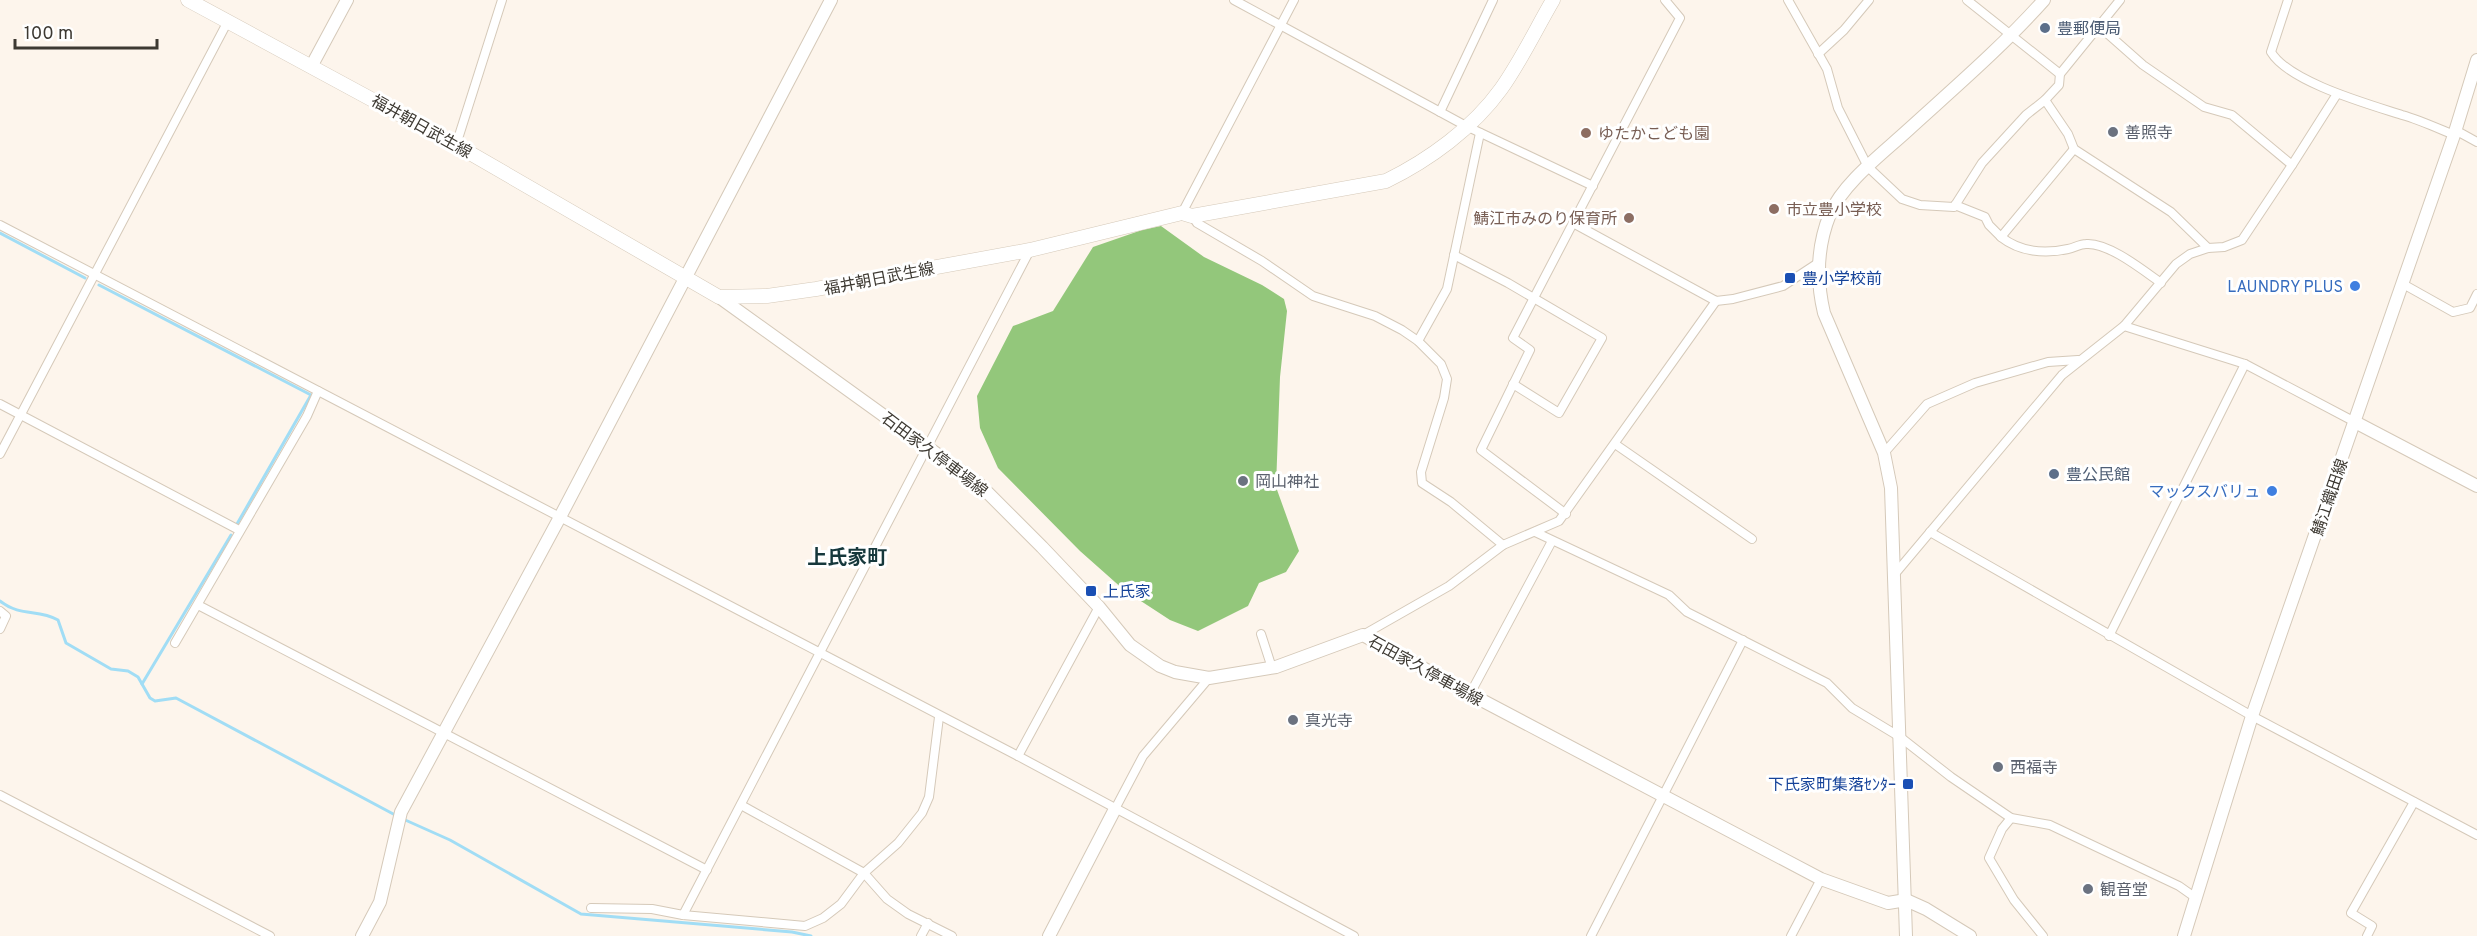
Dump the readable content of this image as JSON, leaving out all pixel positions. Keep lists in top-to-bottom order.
{
  "streets": {
    "main road": ["福井朝日武生線"],
    "street": ["石田家久停車場線", "鯖江織田線"]
  },
  "crossings": [
    ["福井朝日武生線", "石田家久停車場線"]
  ],
  "districts": ["上氏家町"],
  "places": {
    "other": [
      "豊郵便局",
      "善照寺",
      "ゆたかこども園",
      "市立豊小学校",
      "鯖江市みのり保育所",
      "LAUNDRY PLUS",
      "豊公民館",
      "岡山神社",
      "マックスバリュ",
      "真光寺",
      "西福寺",
      "観音堂"
    ],
    "transit": ["豊小学校前", "上氏家", "下氏家町集落ｾﾝﾀｰ"]
  },
  "scale_bar": "100 m"
}
